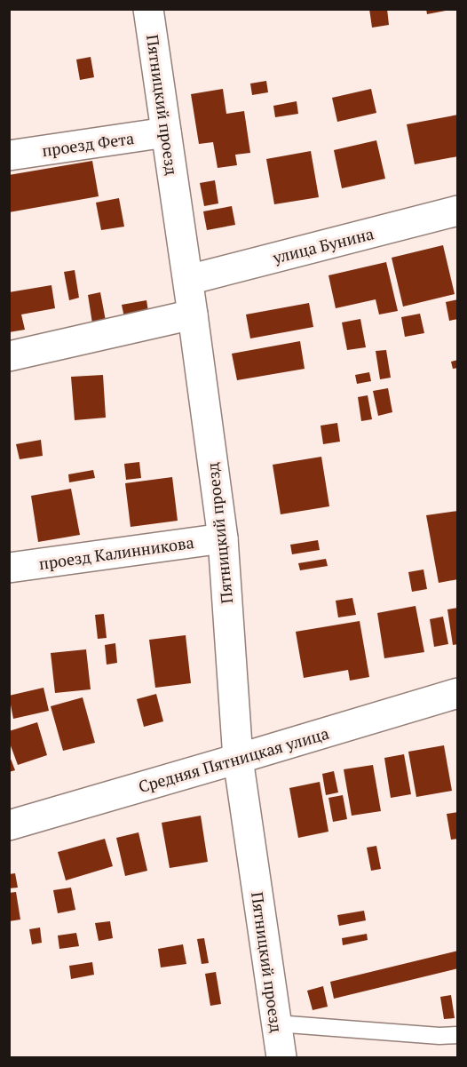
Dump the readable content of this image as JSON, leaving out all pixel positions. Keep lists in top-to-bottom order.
{
  "streets": {
    "street": [
      "Пятницкий проезд",
      "проезд Фета",
      "улица Бунина",
      "проезд Калинникова",
      "Средняя Пятницкая улица"
    ]
  },
  "crossings": [
    ["Пятницкий проезд", "проезд Фета"],
    ["Пятницкий проезд", "улица Бунина"],
    ["Пятницкий проезд", "проезд Калинникова"],
    ["Пятницкий проезд", "Средняя Пятницкая улица"]
  ]
}
